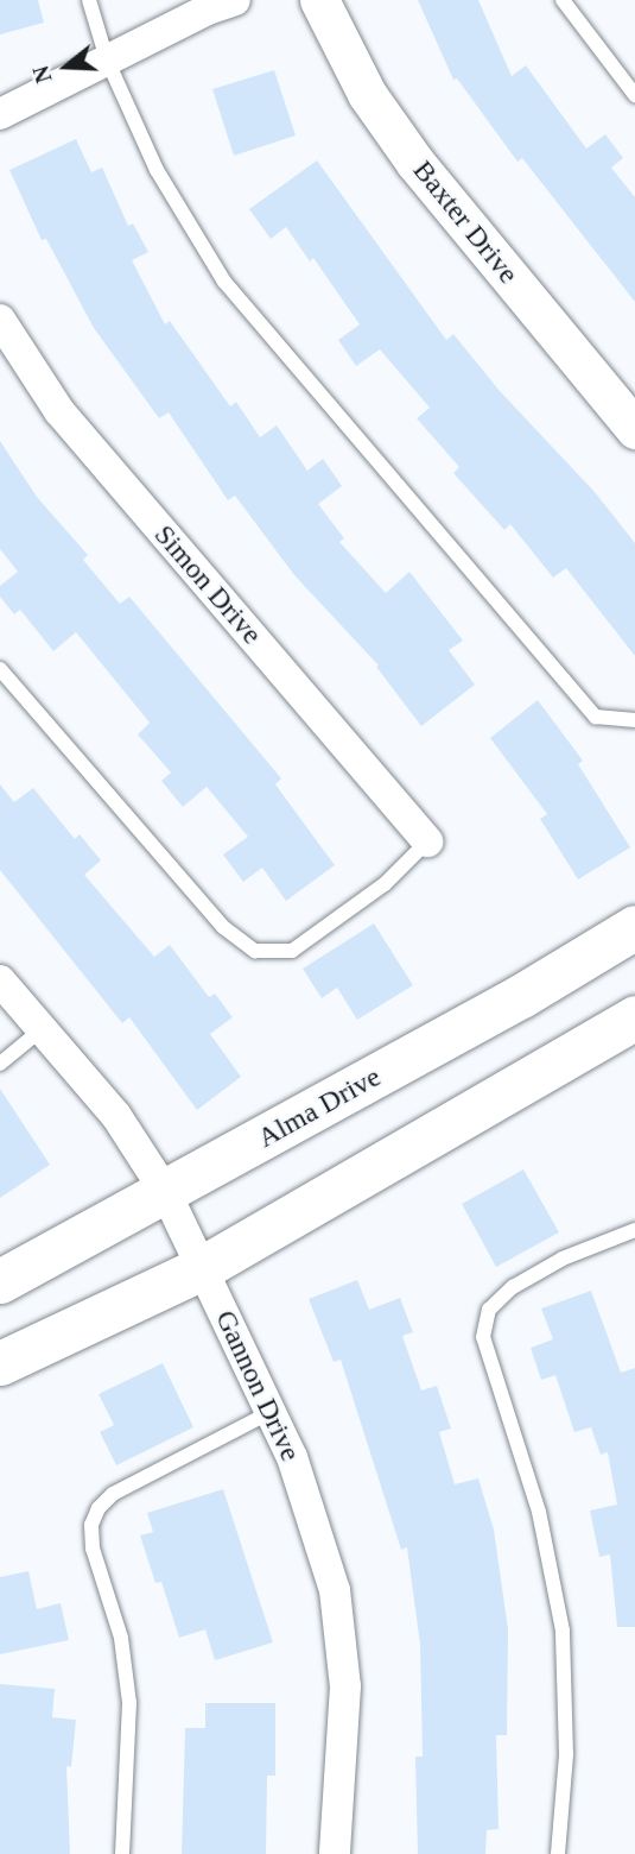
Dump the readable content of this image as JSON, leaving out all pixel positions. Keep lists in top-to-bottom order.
{
  "streets": {
    "main road": ["Alma Drive"],
    "street": ["Baxter Drive", "Simon Drive", "Gannon Drive"]
  },
  "crossings": [
    ["Alma Drive", "Gannon Drive"]
  ],
  "north": "left"
}
